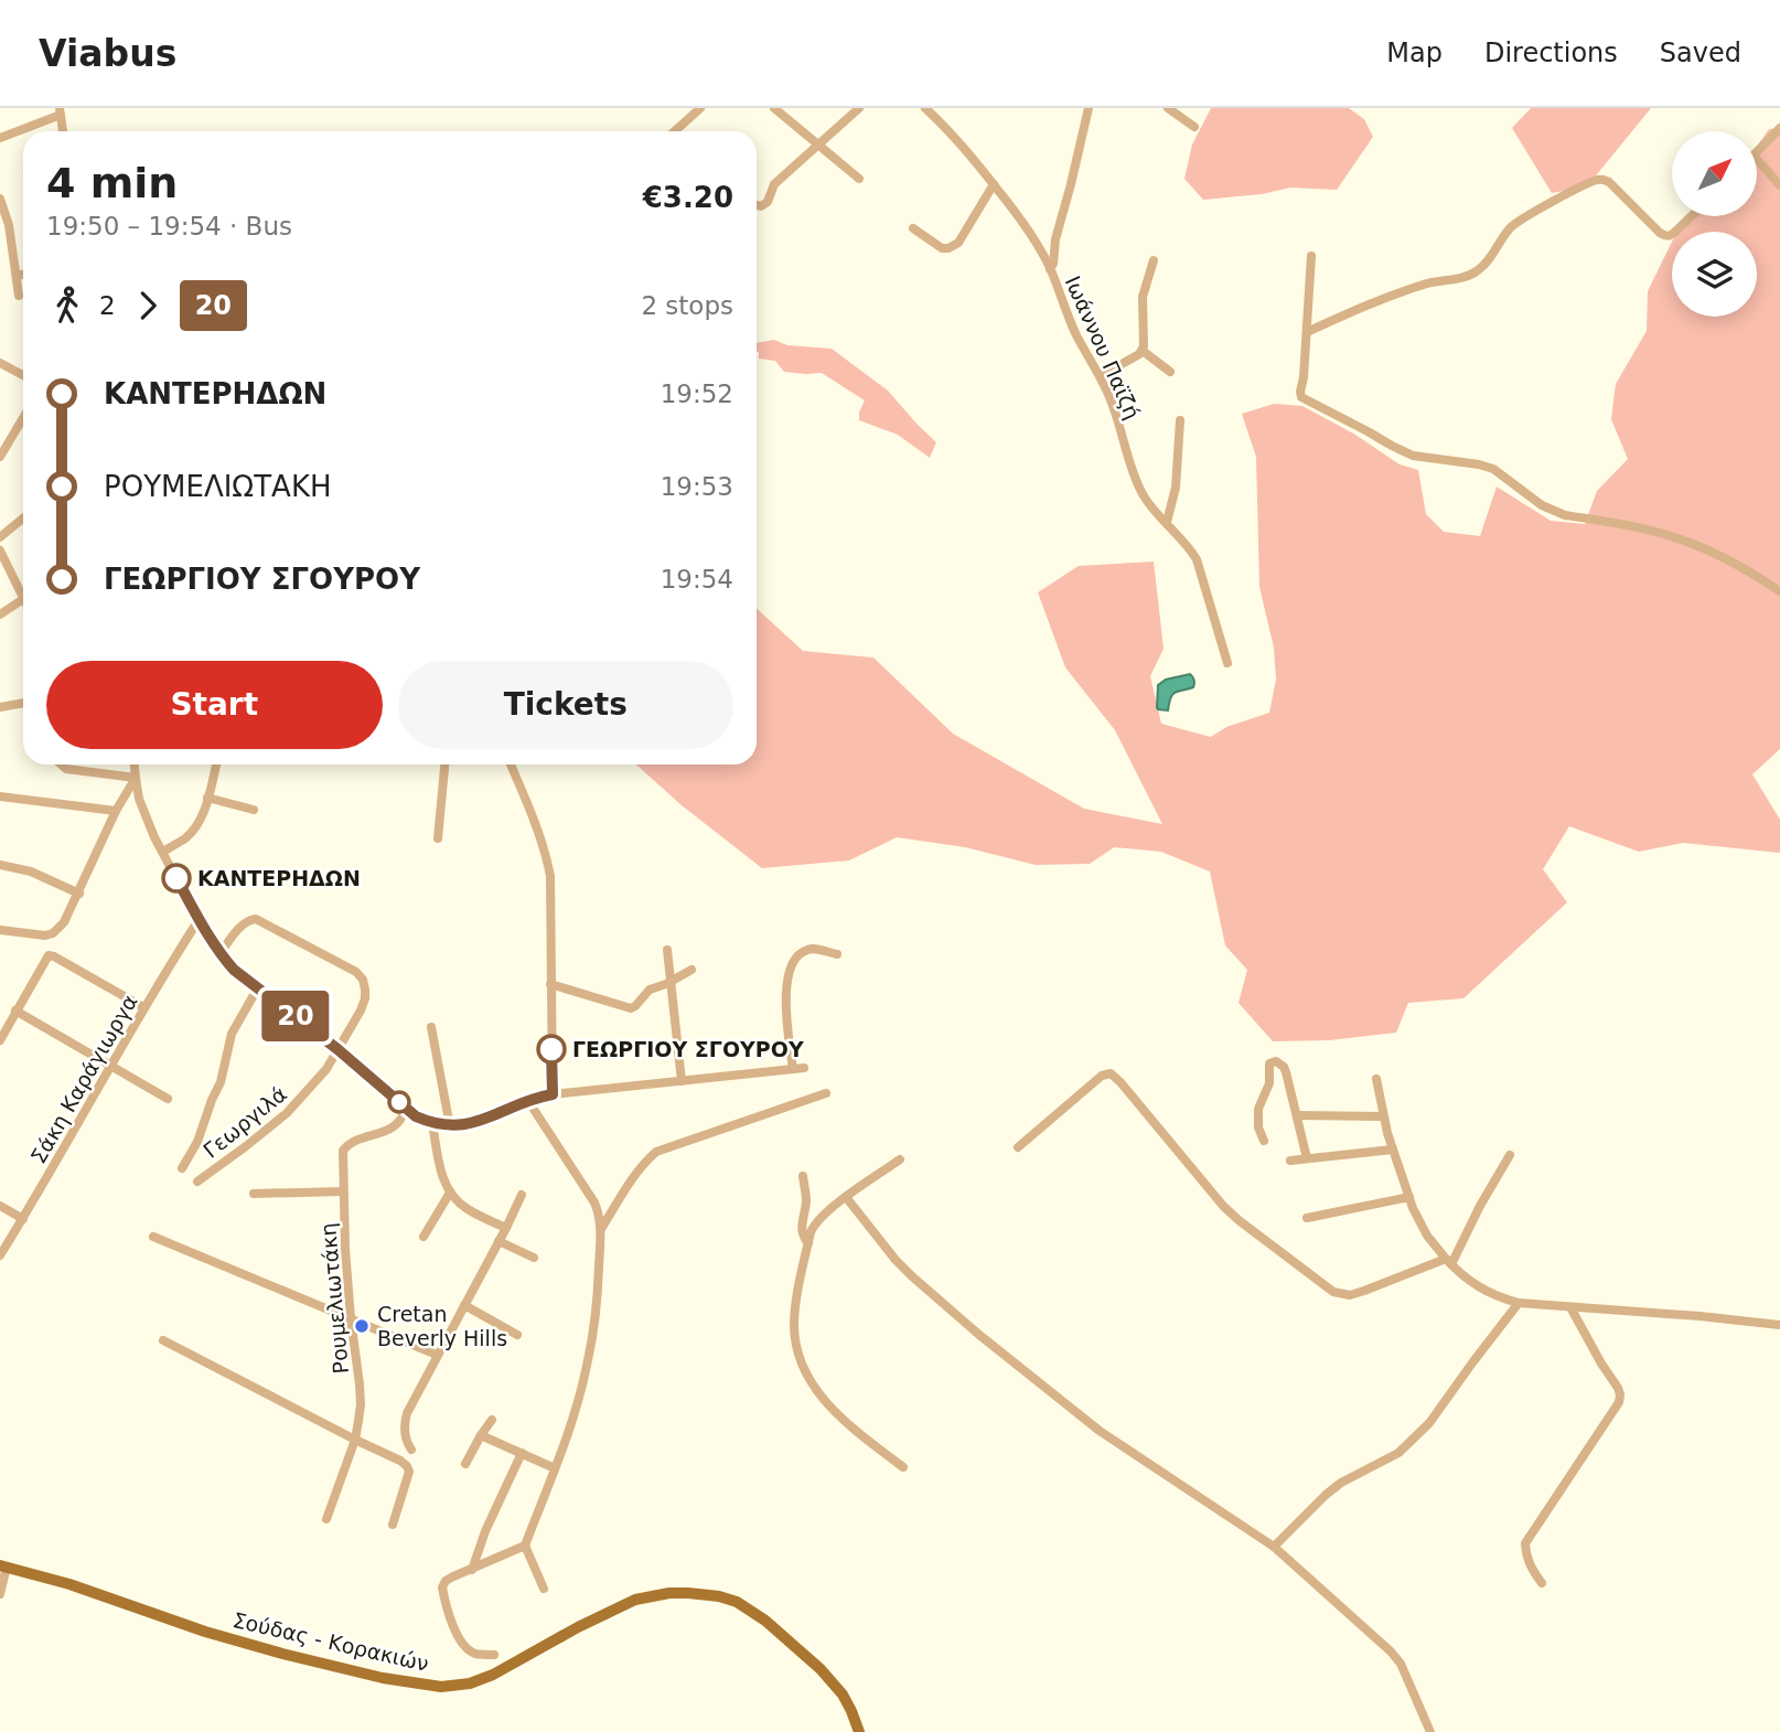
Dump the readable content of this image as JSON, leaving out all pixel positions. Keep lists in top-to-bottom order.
{
  "streets": {
    "main road": ["Σούδας - Κορακιών"],
    "street": [
      "Ιωάννου Παϊζή",
      "Σάκη Καράγιωργα",
      "Γεωργιλά",
      "Ρουμελιωτάκη"
    ]
  },
  "places": ["ΚΑΝΤΕΡΗΔΩΝ", "ΓΕΩΡΓΙΟΥ ΣΓΟΥΡΟΥ", "Cretan Beverly Hills"],
  "lines": ["bus line 20"],
  "north": "top right",
  "page": {
    "header": "Viabus",
    "nav": ["Map", "Directions", "Saved"],
    "on_map": "20",
    "heading": ["4 min", "19:50 – 19:54 · Bus", "€3.20"],
    "legs": ["2", "20", "2 stops"],
    "list": [
      {
        "name": "ΚΑΝΤΕΡΗΔΩΝ",
        "value": "19:52"
      },
      {
        "name": "ΡΟΥΜΕΛΙΩΤΑΚΗ",
        "value": "19:53"
      },
      {
        "name": "ΓΕΩΡΓΙΟΥ ΣΓΟΥΡΟΥ",
        "value": "19:54"
      }
    ],
    "buttons": ["Start", "Tickets"]
  }
}
